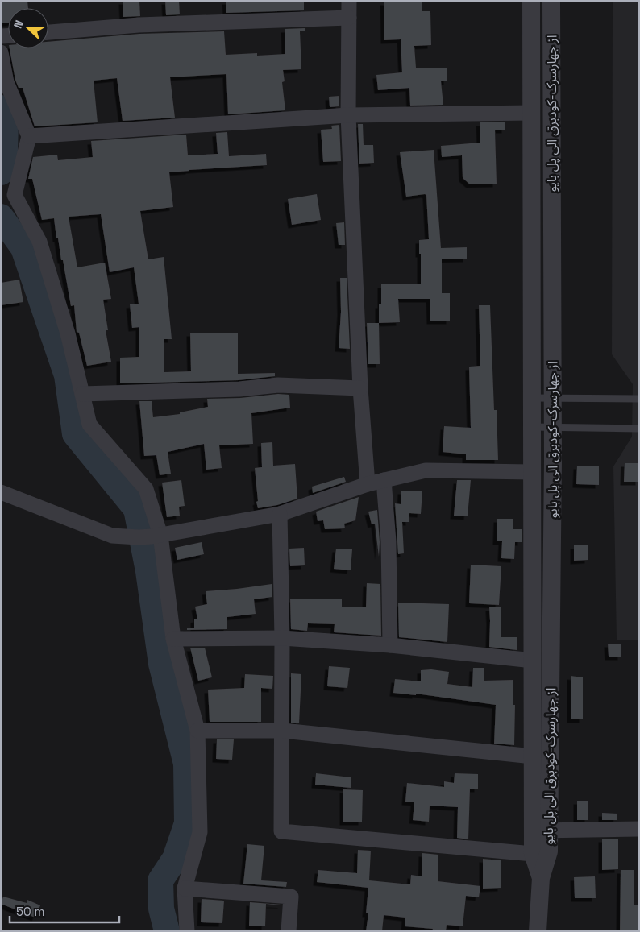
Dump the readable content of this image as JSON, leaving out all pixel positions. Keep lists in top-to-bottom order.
{
  "streets": {
    "street": ["از جهارسرک-کودبرق الی پل بایو"]
  },
  "scale_bar": "50 m",
  "north": "left"
}
